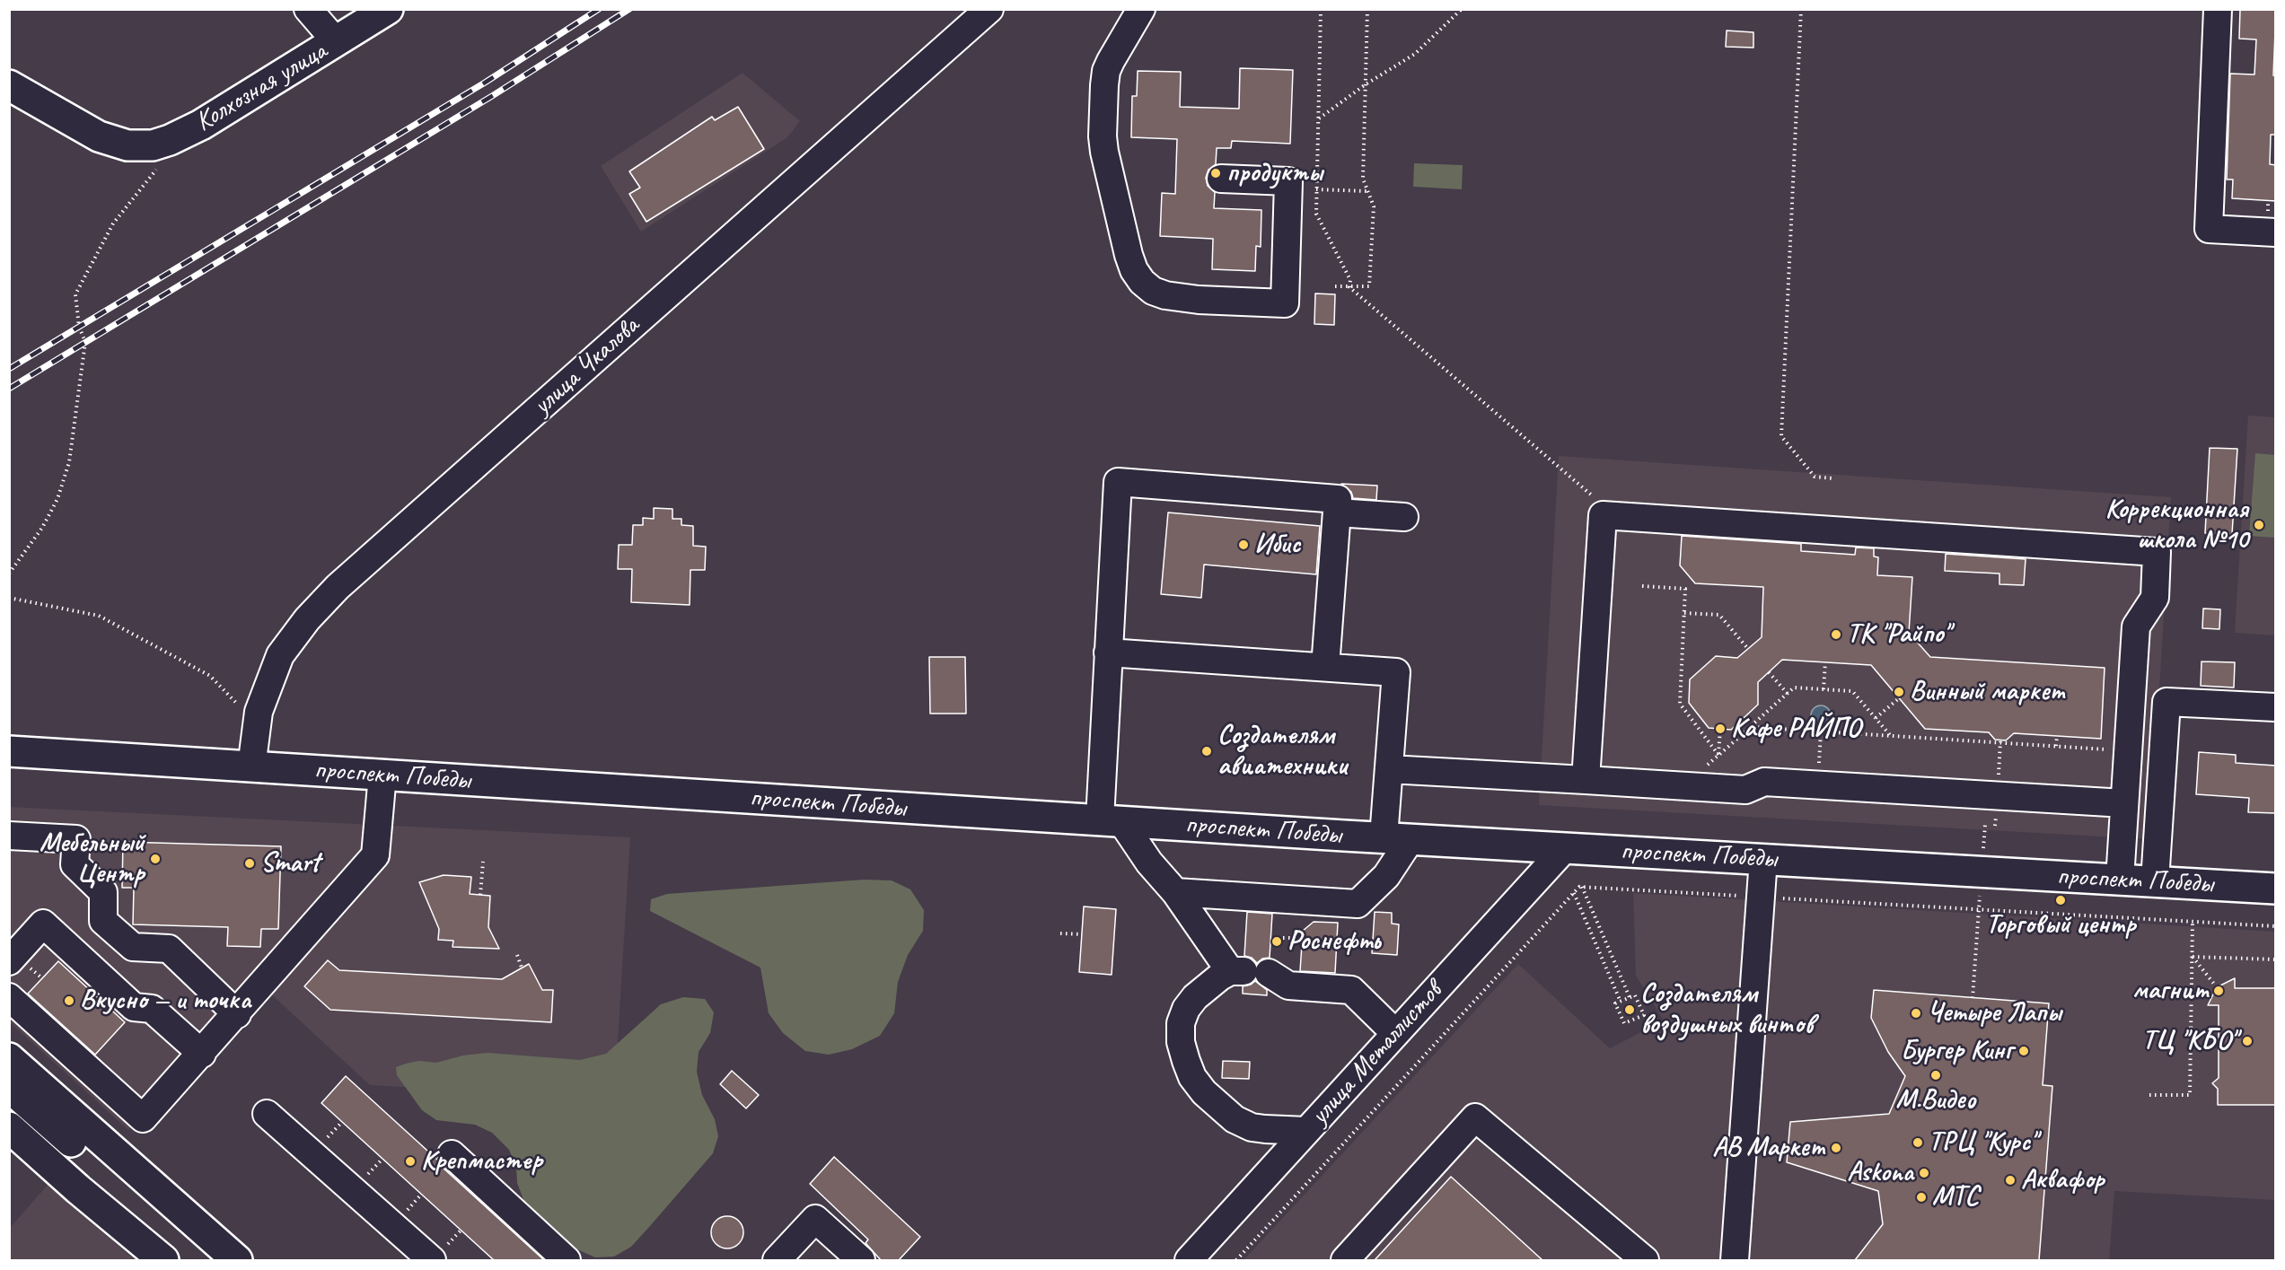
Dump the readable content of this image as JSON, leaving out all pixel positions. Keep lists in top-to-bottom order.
{
  "streets": {
    "main road": ["Колхозная улица", "проспект Победы"],
    "street": ["улица Чкалова", "улица Металлистов"]
  },
  "crossings": [
    ["улица Чкалова", "проспект Победы"],
    ["проспект Победы", "улица Металлистов"]
  ],
  "places": [
    "продукты",
    "Коррекционная школа №10",
    "Ибис",
    "ТК \"Райпо\"",
    "Винный маркет",
    "Кафе РАЙПО",
    "Создателям авиатехники",
    "Мебельный Центр",
    "Smart",
    "Торговый центр",
    "Роснефть",
    "магнит",
    "Вкусно — и точка",
    "Создателям воздушных винтов",
    "Четыре Лапы",
    "ТЦ \"КБО\"",
    "Бургер Кинг",
    "М.Видео",
    "ТРЦ \"Курс\"",
    "АВ Маркет",
    "Крепмастер",
    "Askona",
    "Аквафор",
    "МТС"
  ]
}
